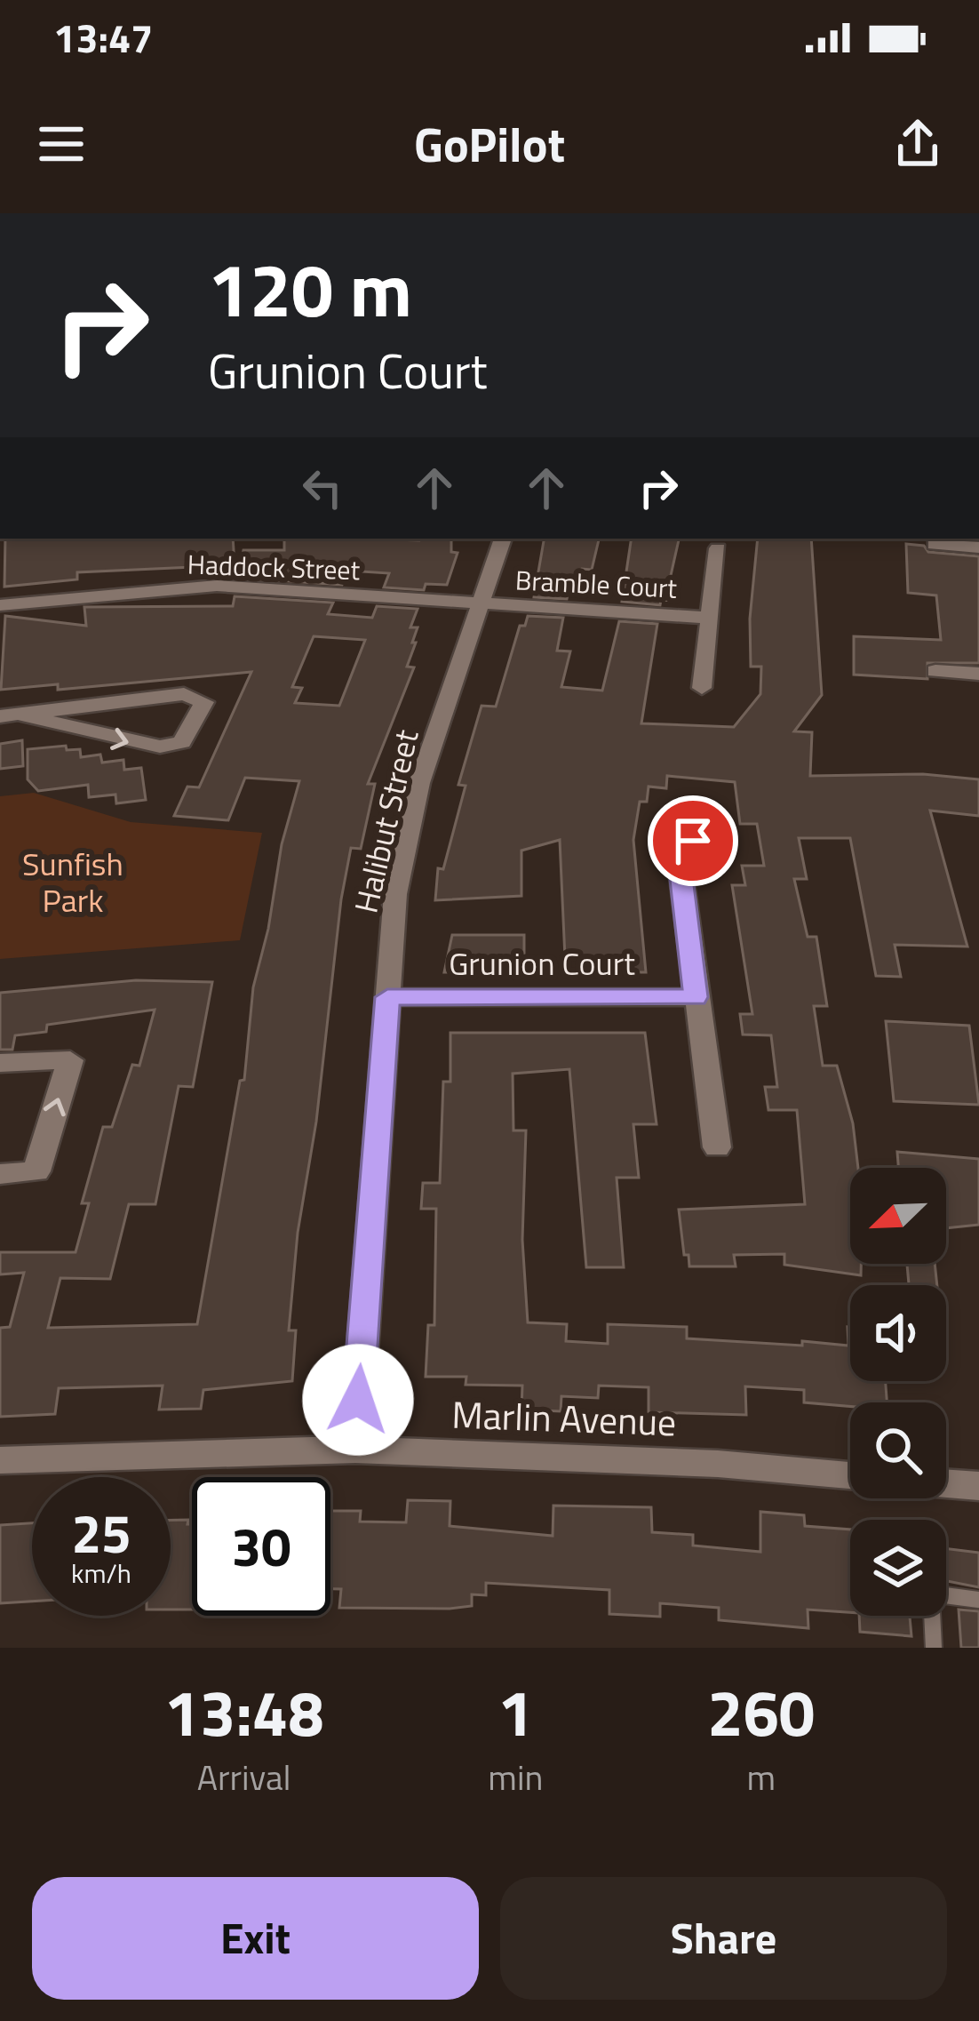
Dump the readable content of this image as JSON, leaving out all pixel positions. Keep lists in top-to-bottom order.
{
  "streets": {
    "street": [
      "Haddock Street",
      "Bramble Court",
      "Halibut Street",
      "Grunion Court",
      "Marlin Avenue"
    ]
  },
  "crossings": [
    ["Haddock Street", "Bramble Court"],
    ["Haddock Street", "Halibut Street"],
    ["Bramble Court", "Halibut Street"],
    ["Halibut Street", "Grunion Court"],
    ["Halibut Street", "Marlin Avenue"]
  ],
  "parks": ["Sunfish Park"],
  "north": "bottom left",
  "page": {
    "status": "13:47",
    "header": "GoPilot",
    "turn": ["120 m", "Grunion Court"],
    "speed": "25 km/h",
    "limit": "30",
    "eta": [
      "13:48",
      "Arrival",
      "1",
      "min",
      "260",
      "m"
    ],
    "buttons": ["Exit", "Share"]
  }
}
